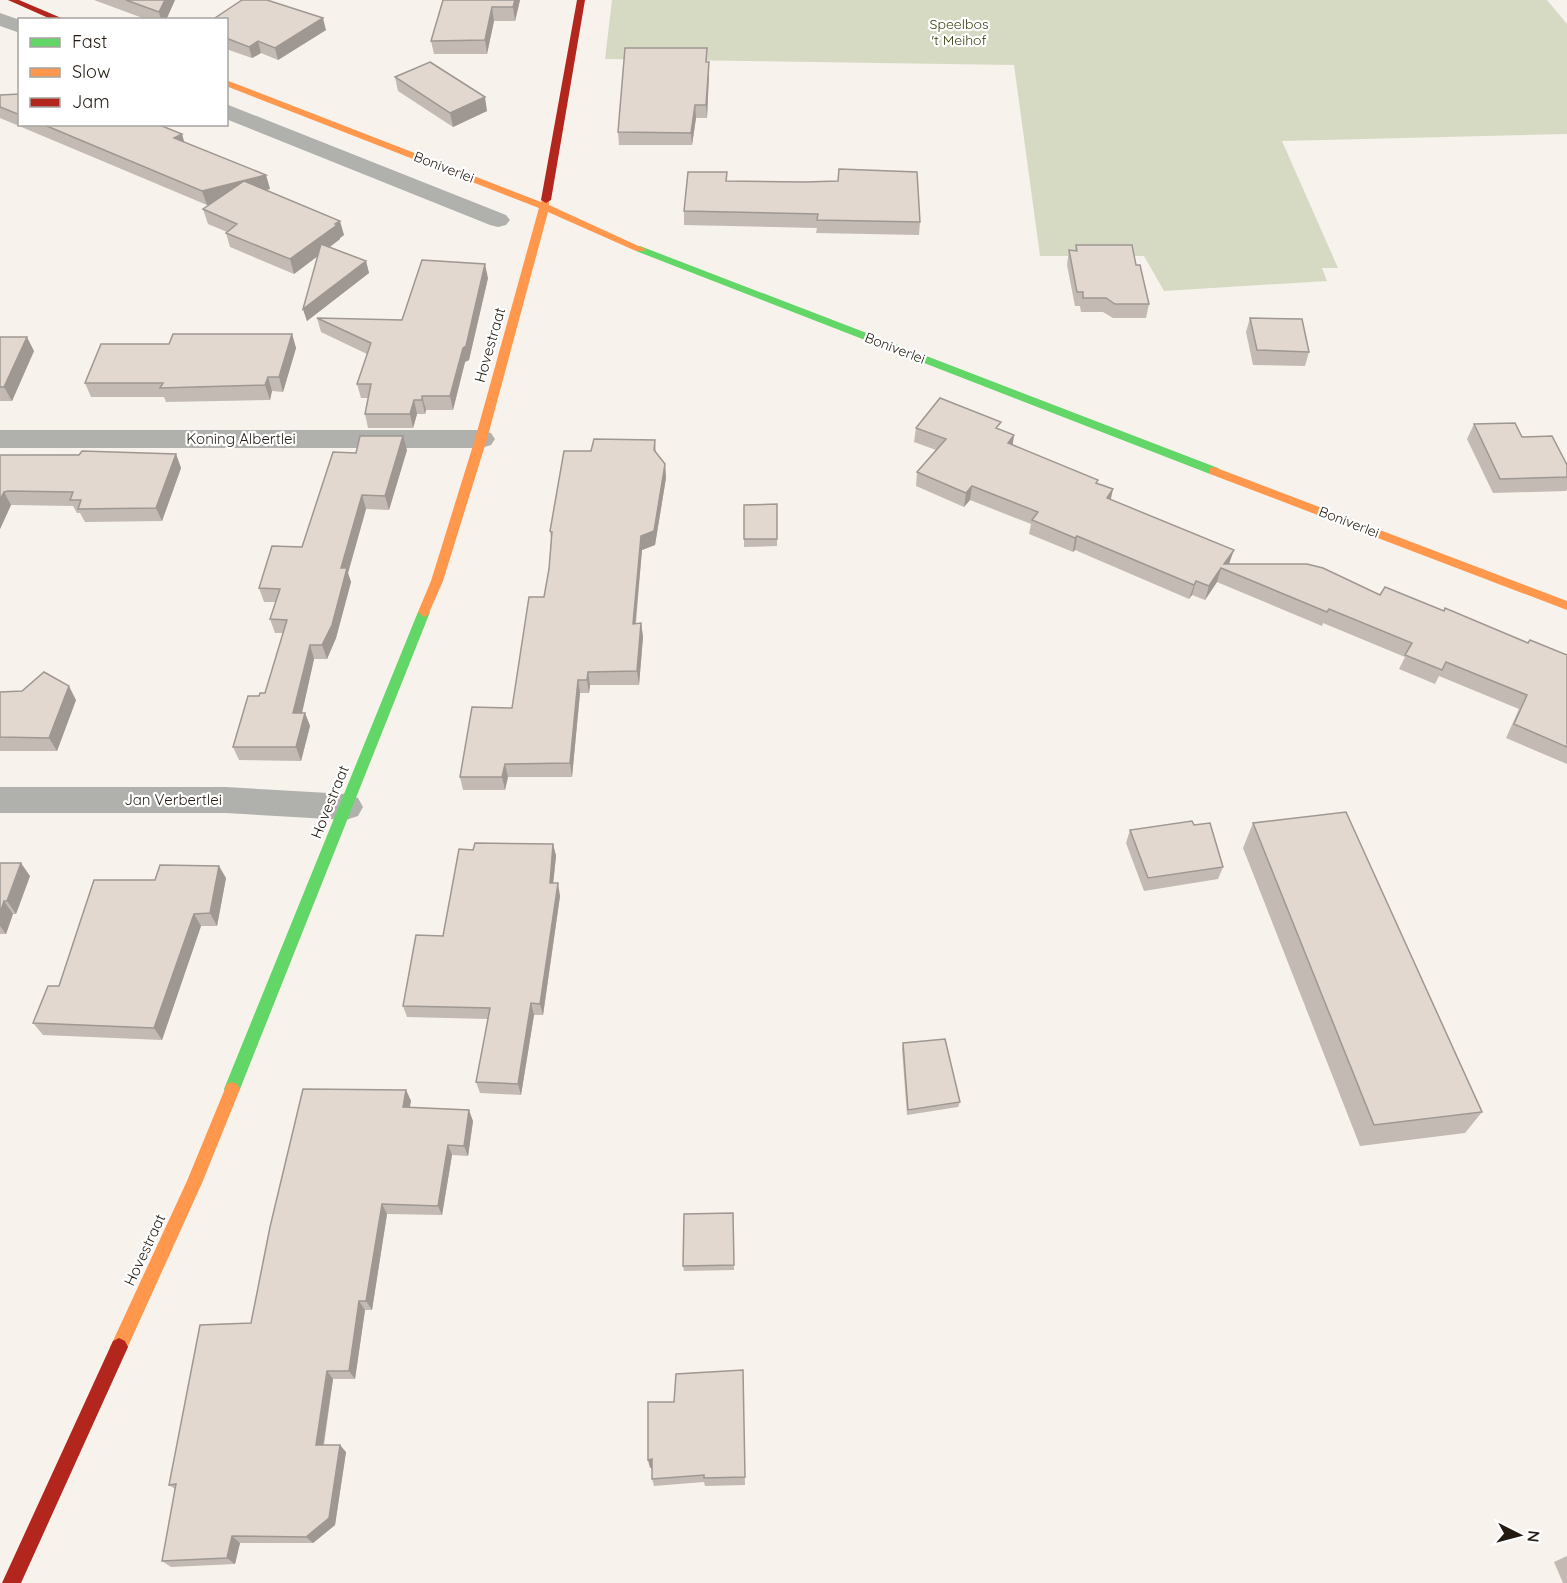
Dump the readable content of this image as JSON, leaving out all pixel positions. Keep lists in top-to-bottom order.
{
  "streets": {
    "street": [
      "Boniverlei",
      "Hovestraat",
      "Koning Albertlei",
      "Jan Verbertlei"
    ]
  },
  "crossings": [
    ["Boniverlei", "Hovestraat"],
    ["Hovestraat", "Koning Albertlei"],
    ["Hovestraat", "Jan Verbertlei"]
  ],
  "parks": ["Speelbos 't Meihof"],
  "legend": ["Fast", "Slow", "Jam"],
  "north": "right"
}
